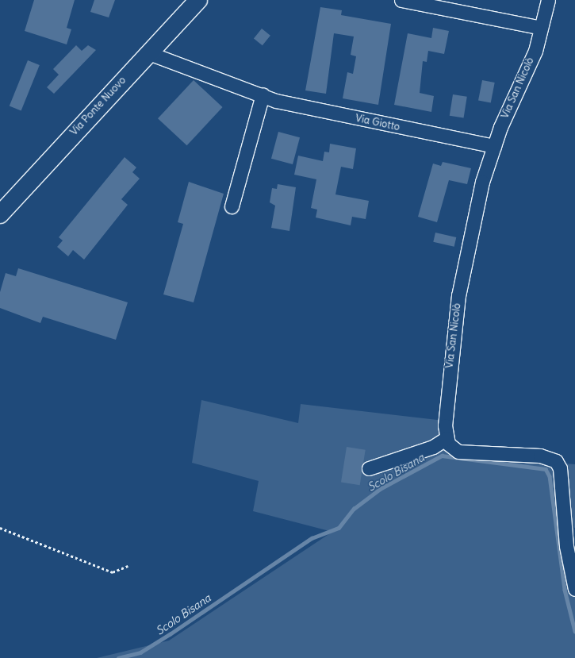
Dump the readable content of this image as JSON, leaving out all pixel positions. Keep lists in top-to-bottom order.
{
  "streets": {
    "main road": ["Via Ponte Nuovo"],
    "street": ["Via San Nicolò", "Via Giotto"]
  },
  "crossings": [
    ["Via San Nicolò", "Via Giotto"],
    ["Via Ponte Nuovo", "Via Giotto"]
  ],
  "water": ["Scolo Bisana"]
}
